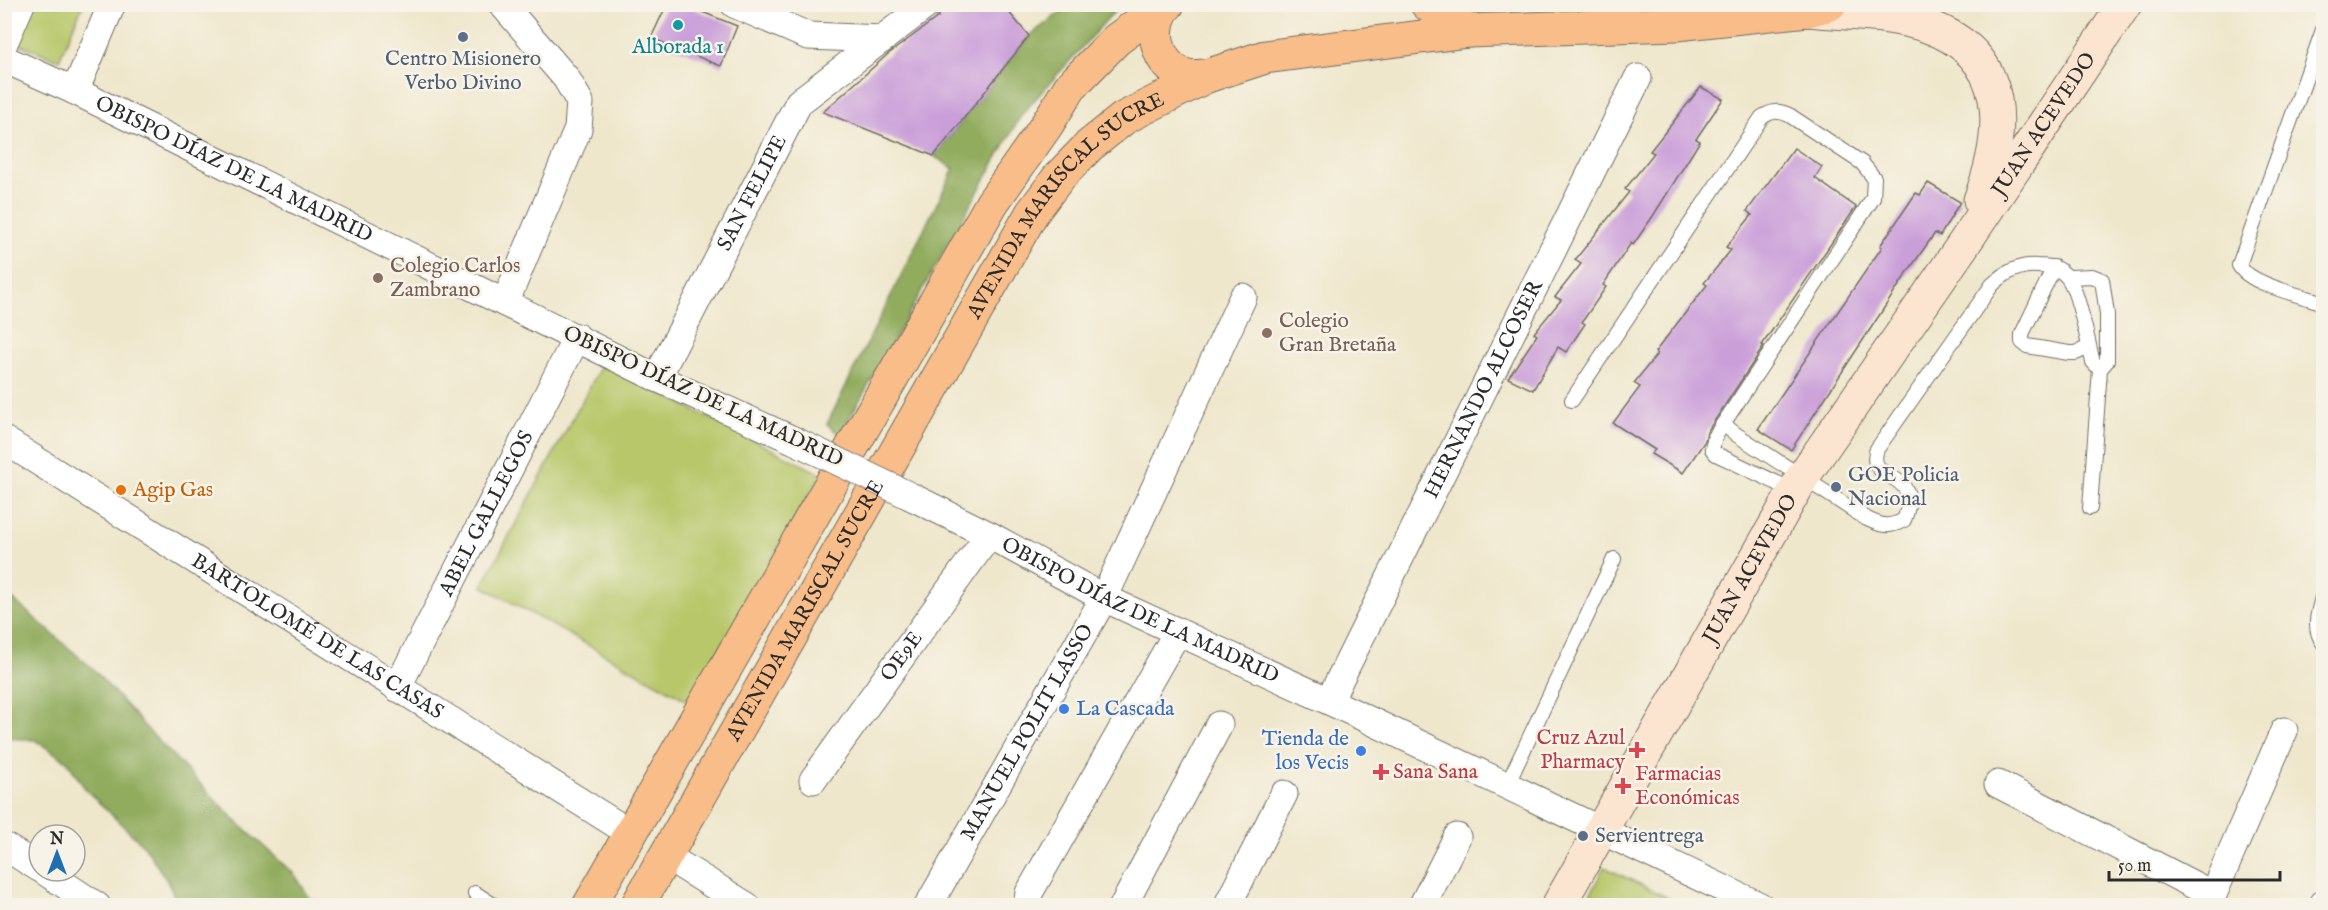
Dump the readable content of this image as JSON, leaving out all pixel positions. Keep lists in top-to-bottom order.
{
  "streets": {
    "main road": ["AVENIDA MARISCAL SUCRE"],
    "street": [
      "JUAN ACEVEDO",
      "OBISPO DÍAZ DE LA MADRID",
      "SAN FELIPE",
      "HERNANDO ALCOSER",
      "ABEL GALLEGOS",
      "BARTOLOMÉ DE LAS CASAS",
      "OE9E",
      "MANUEL POLIT LASSO"
    ]
  },
  "crossings": [
    ["JUAN ACEVEDO", "OBISPO DÍAZ DE LA MADRID"],
    ["JUAN ACEVEDO", "AVENIDA MARISCAL SUCRE"],
    ["OBISPO DÍAZ DE LA MADRID", "SAN FELIPE"],
    ["OBISPO DÍAZ DE LA MADRID", "HERNANDO ALCOSER"],
    ["OBISPO DÍAZ DE LA MADRID", "ABEL GALLEGOS"],
    ["OBISPO DÍAZ DE LA MADRID", "OE9E"],
    ["OBISPO DÍAZ DE LA MADRID", "MANUEL POLIT LASSO"],
    ["AVENIDA MARISCAL SUCRE", "BARTOLOMÉ DE LAS CASAS"],
    ["ABEL GALLEGOS", "BARTOLOMÉ DE LAS CASAS"]
  ],
  "places": {
    "other": [
      "Alborada 1",
      "Centro Misionero Verbo Divino",
      "Colegio Carlos Zambrano",
      "Colegio Gran Bretaña",
      "GOE Policia Nacional",
      "Agip Gas",
      "La Cascada",
      "Tienda de los Vecis",
      "Servientrega"
    ],
    "health": ["Cruz Azul Pharmacy", "Sana Sana", "Farmacias Económicas"]
  },
  "scale_bar": "50 m",
  "north": "top"
}
